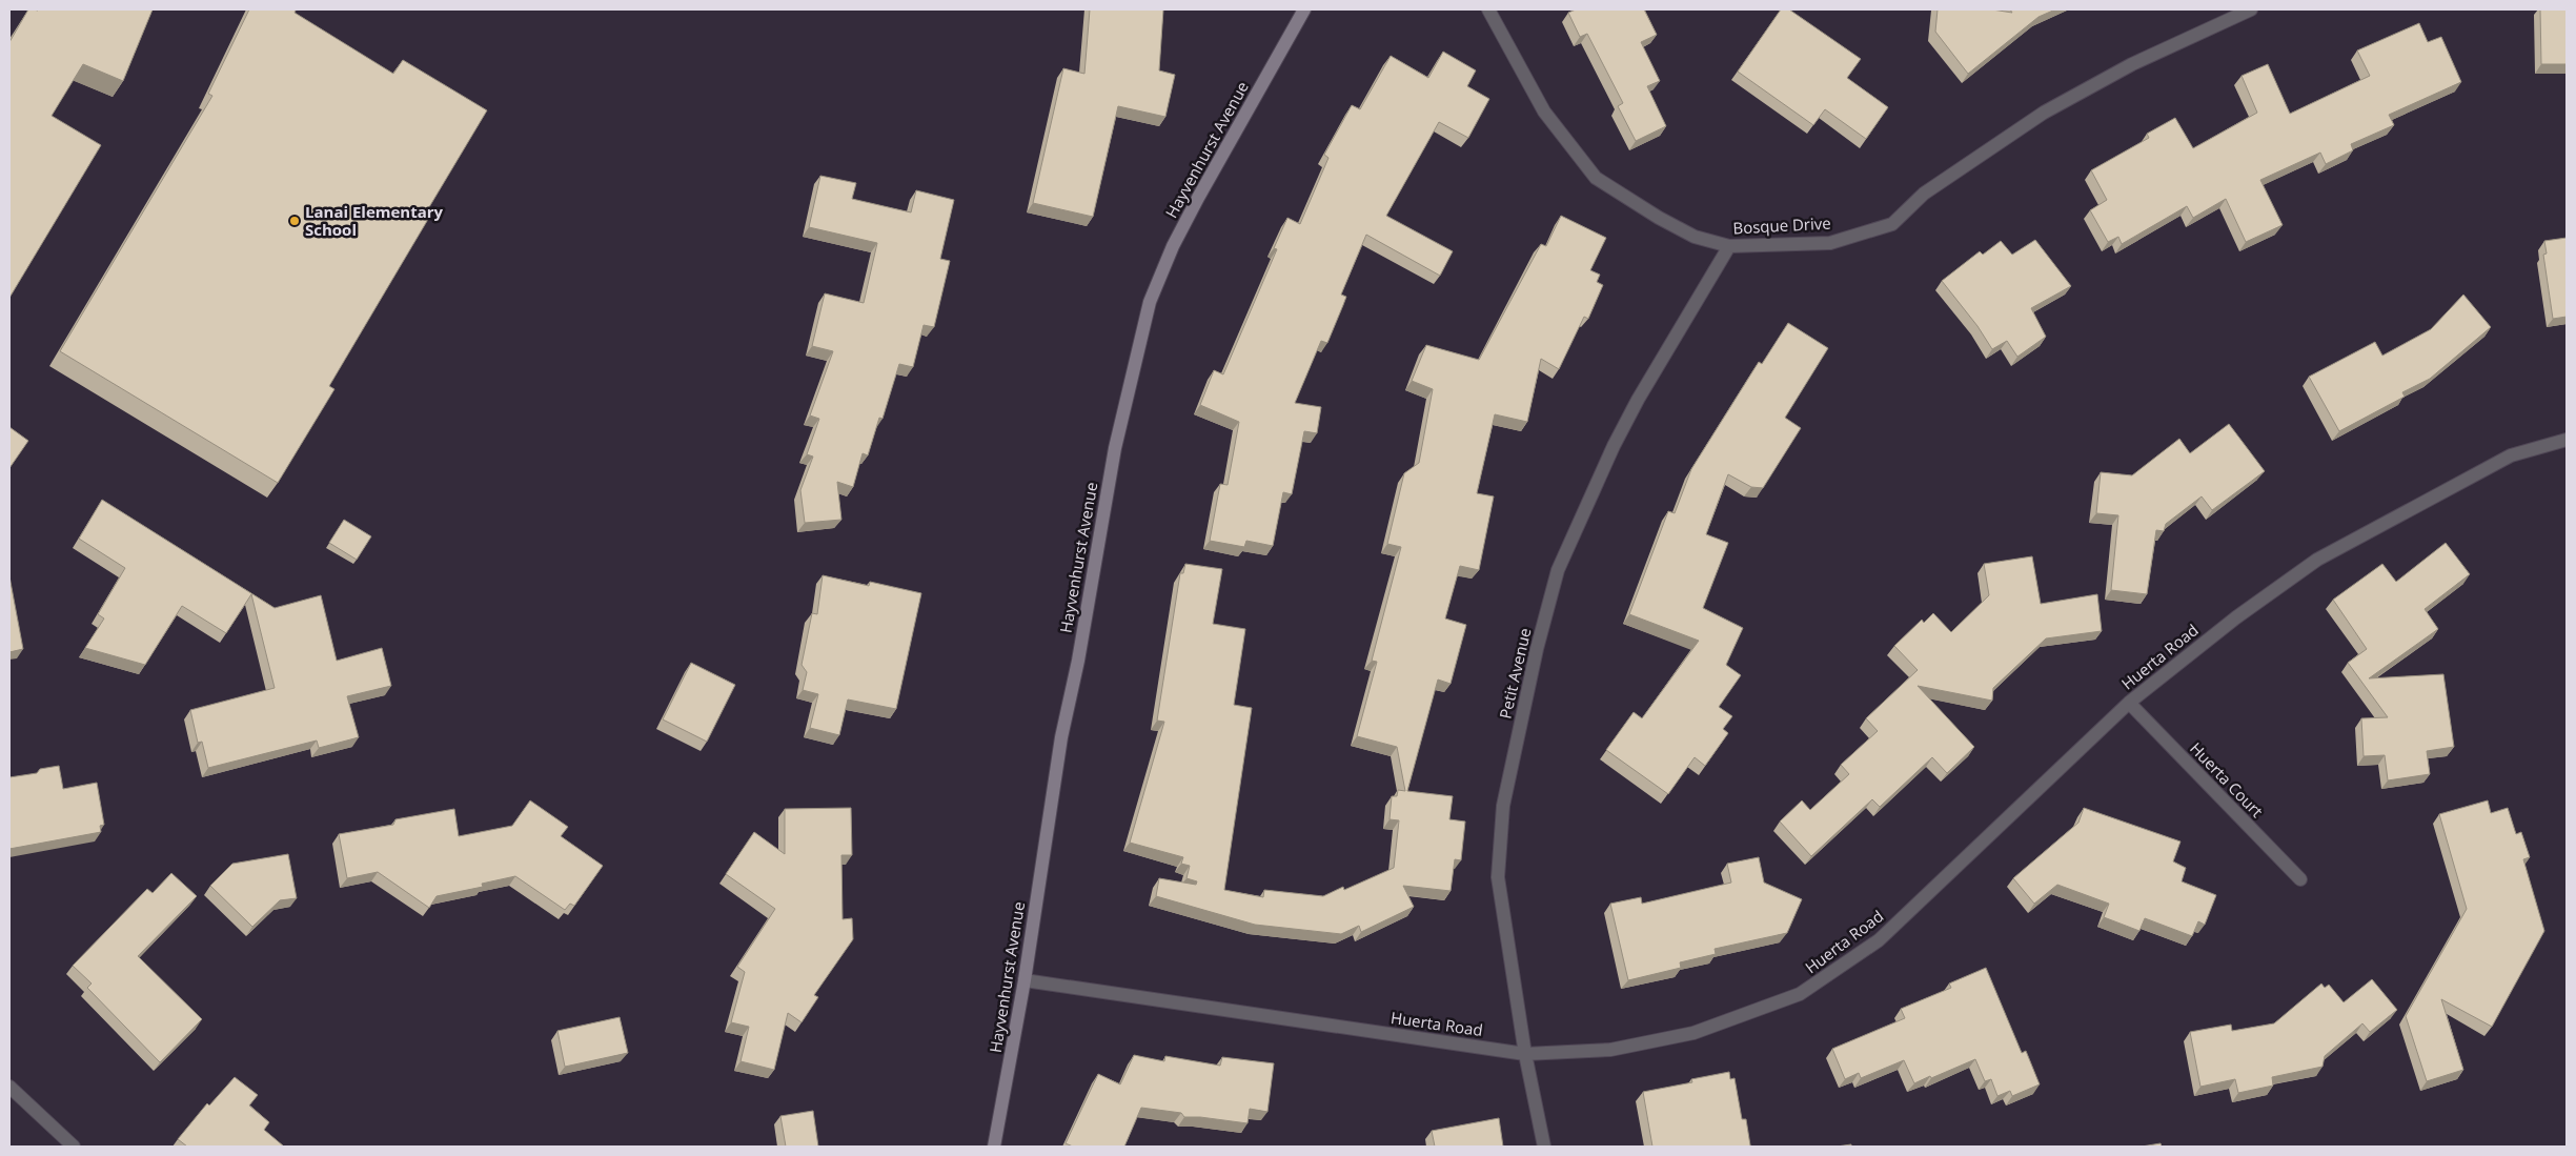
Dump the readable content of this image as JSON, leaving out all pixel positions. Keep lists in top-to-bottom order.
{
  "streets": {
    "main road": ["Hayvenhurst Avenue"],
    "street": [
      "Bosque Drive",
      "Huerta Road",
      "Petit Avenue",
      "Huerta Court"
    ]
  },
  "crossings": [
    ["Hayvenhurst Avenue", "Huerta Road"],
    ["Bosque Drive", "Petit Avenue"],
    ["Huerta Road", "Petit Avenue"],
    ["Huerta Road", "Huerta Court"]
  ],
  "places": ["Lanai Elementary School"]
}
